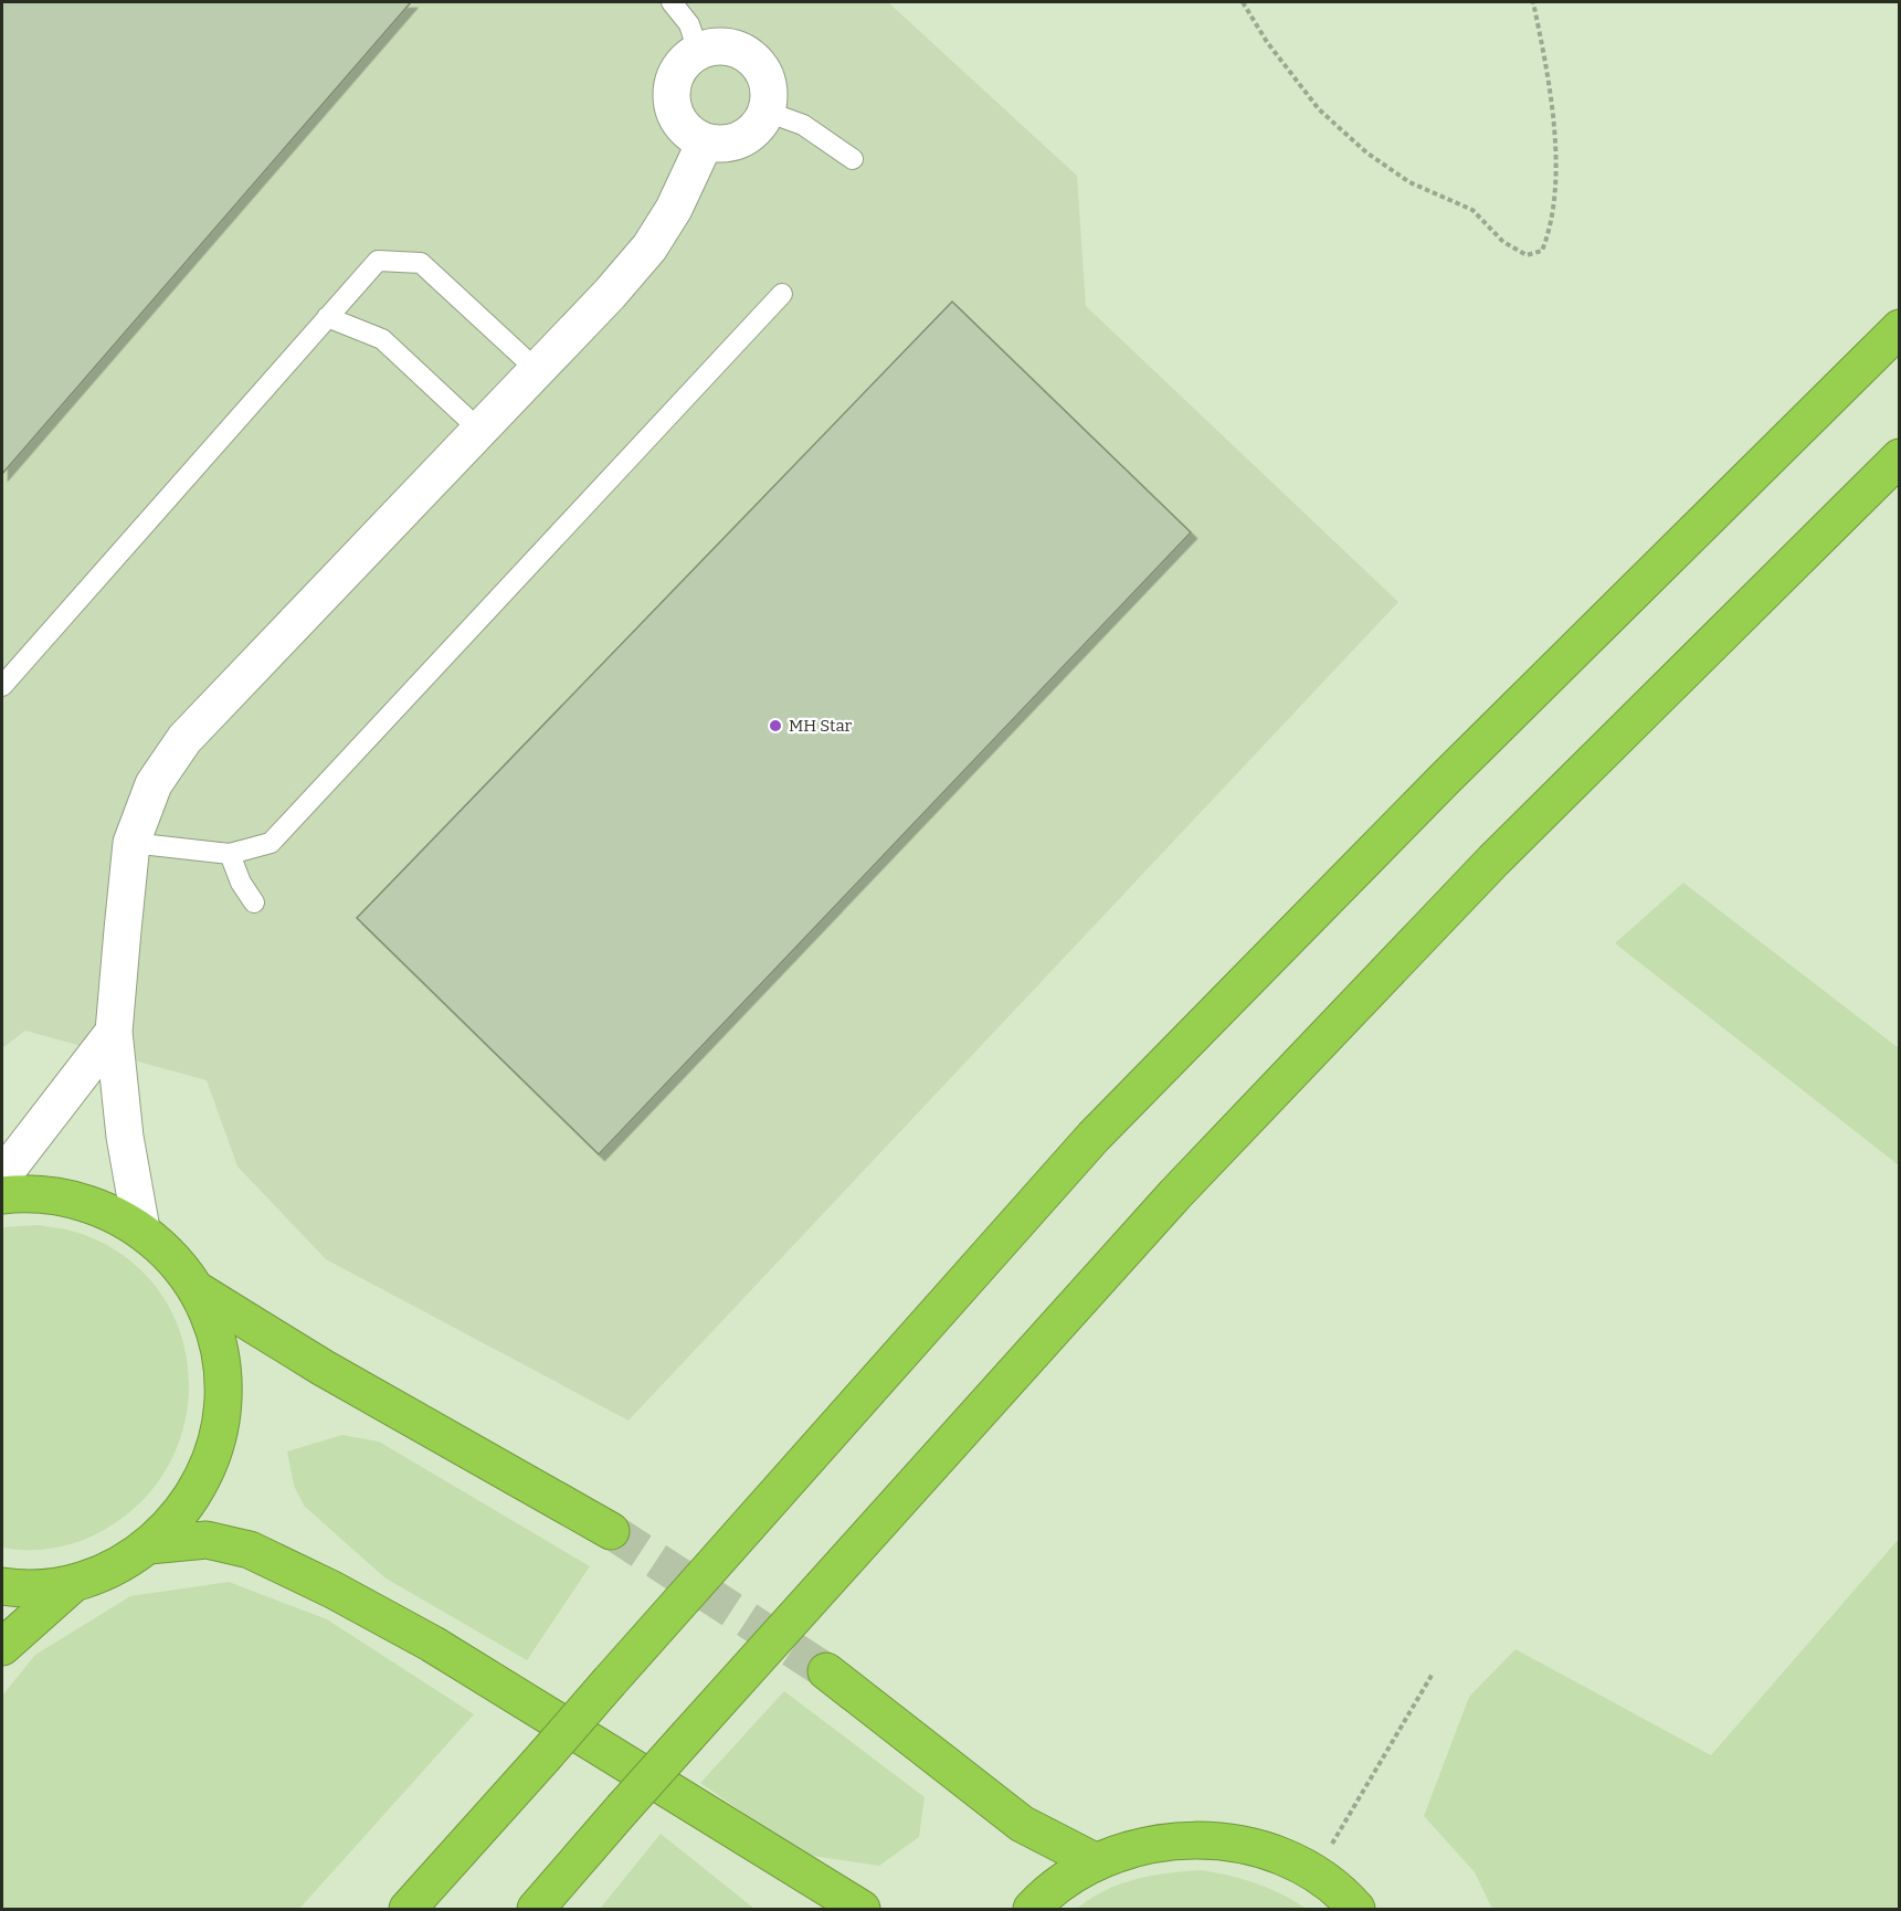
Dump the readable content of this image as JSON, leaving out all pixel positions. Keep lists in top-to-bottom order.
{
  "places": ["MH Star"]
}
